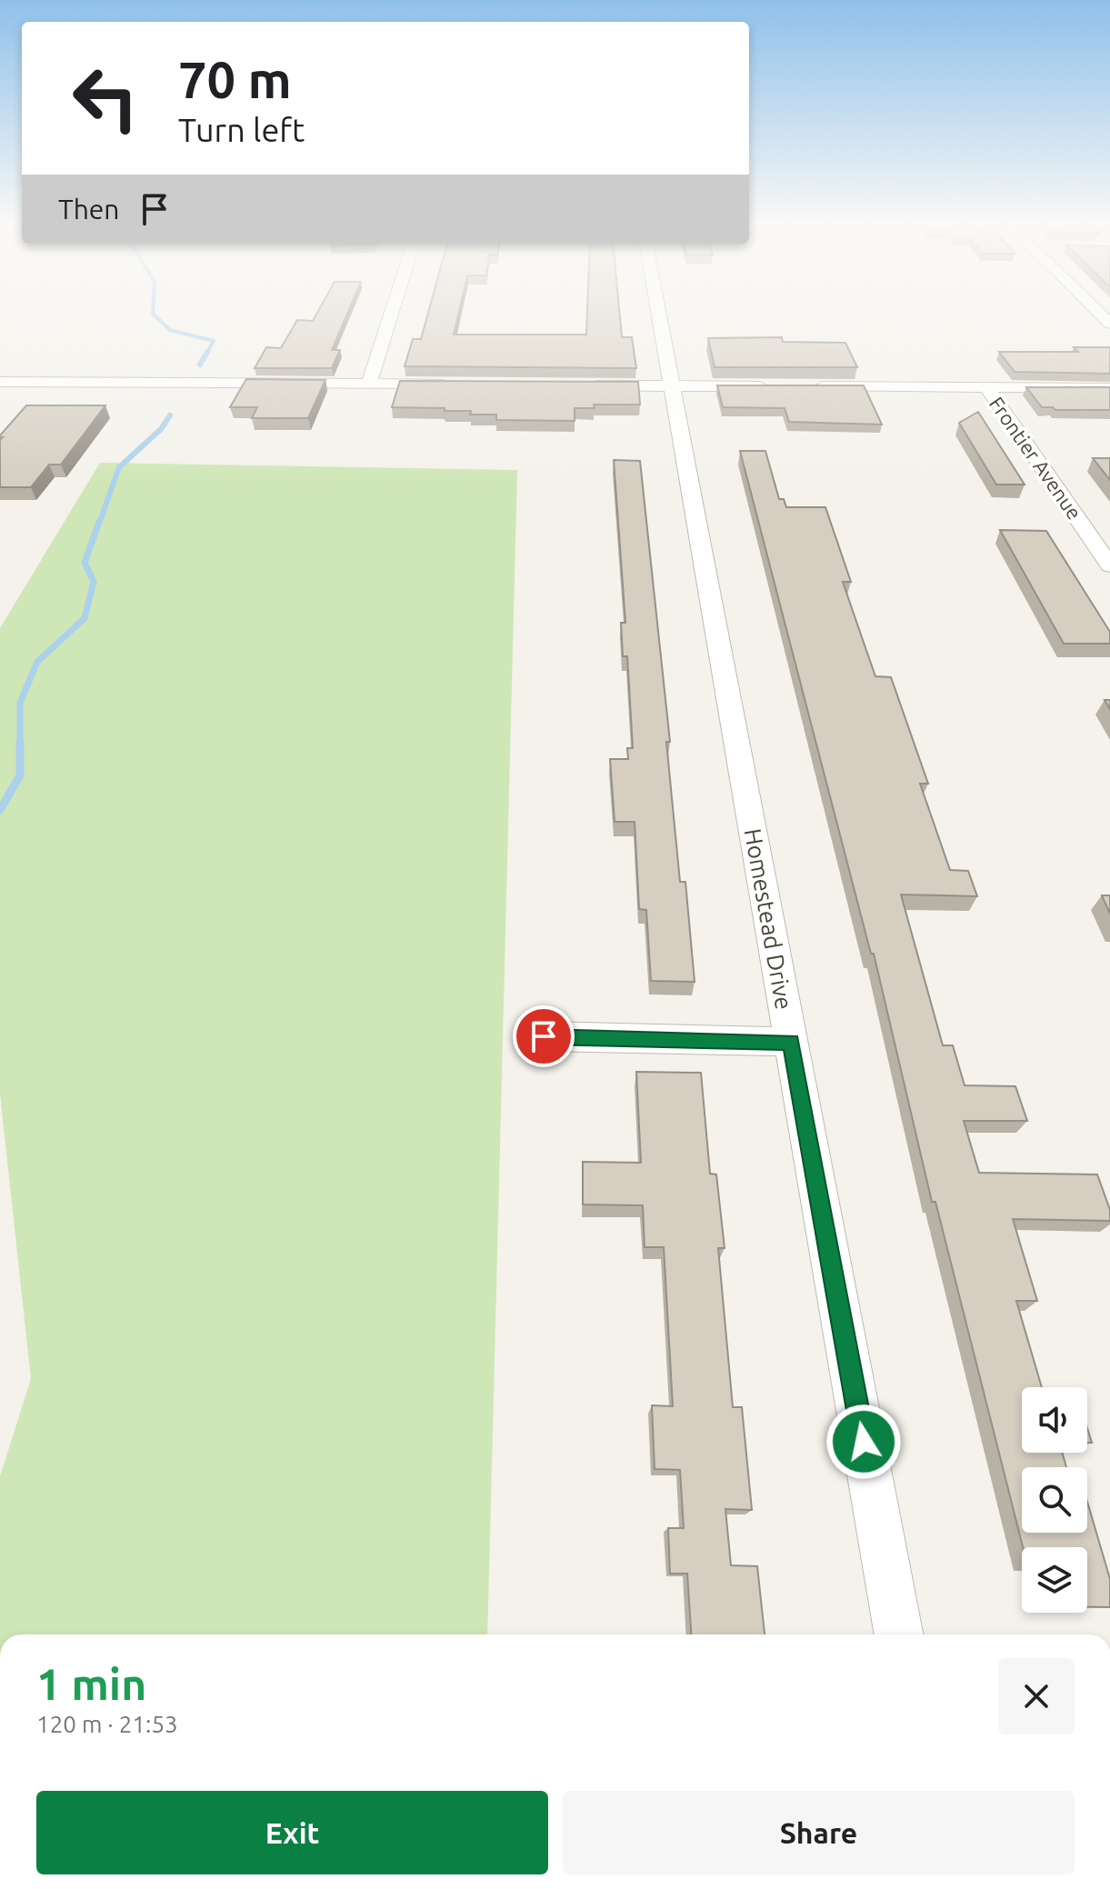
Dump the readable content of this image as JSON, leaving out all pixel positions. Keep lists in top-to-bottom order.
{
  "streets": {
    "street": ["Frontier Avenue", "Homestead Drive"]
  },
  "page": {
    "turn": ["70 m", "Turn left"],
    "then": "Then",
    "heading": ["1 min", "120 m · 21:53"],
    "buttons": ["Exit", "Share"]
  }
}
